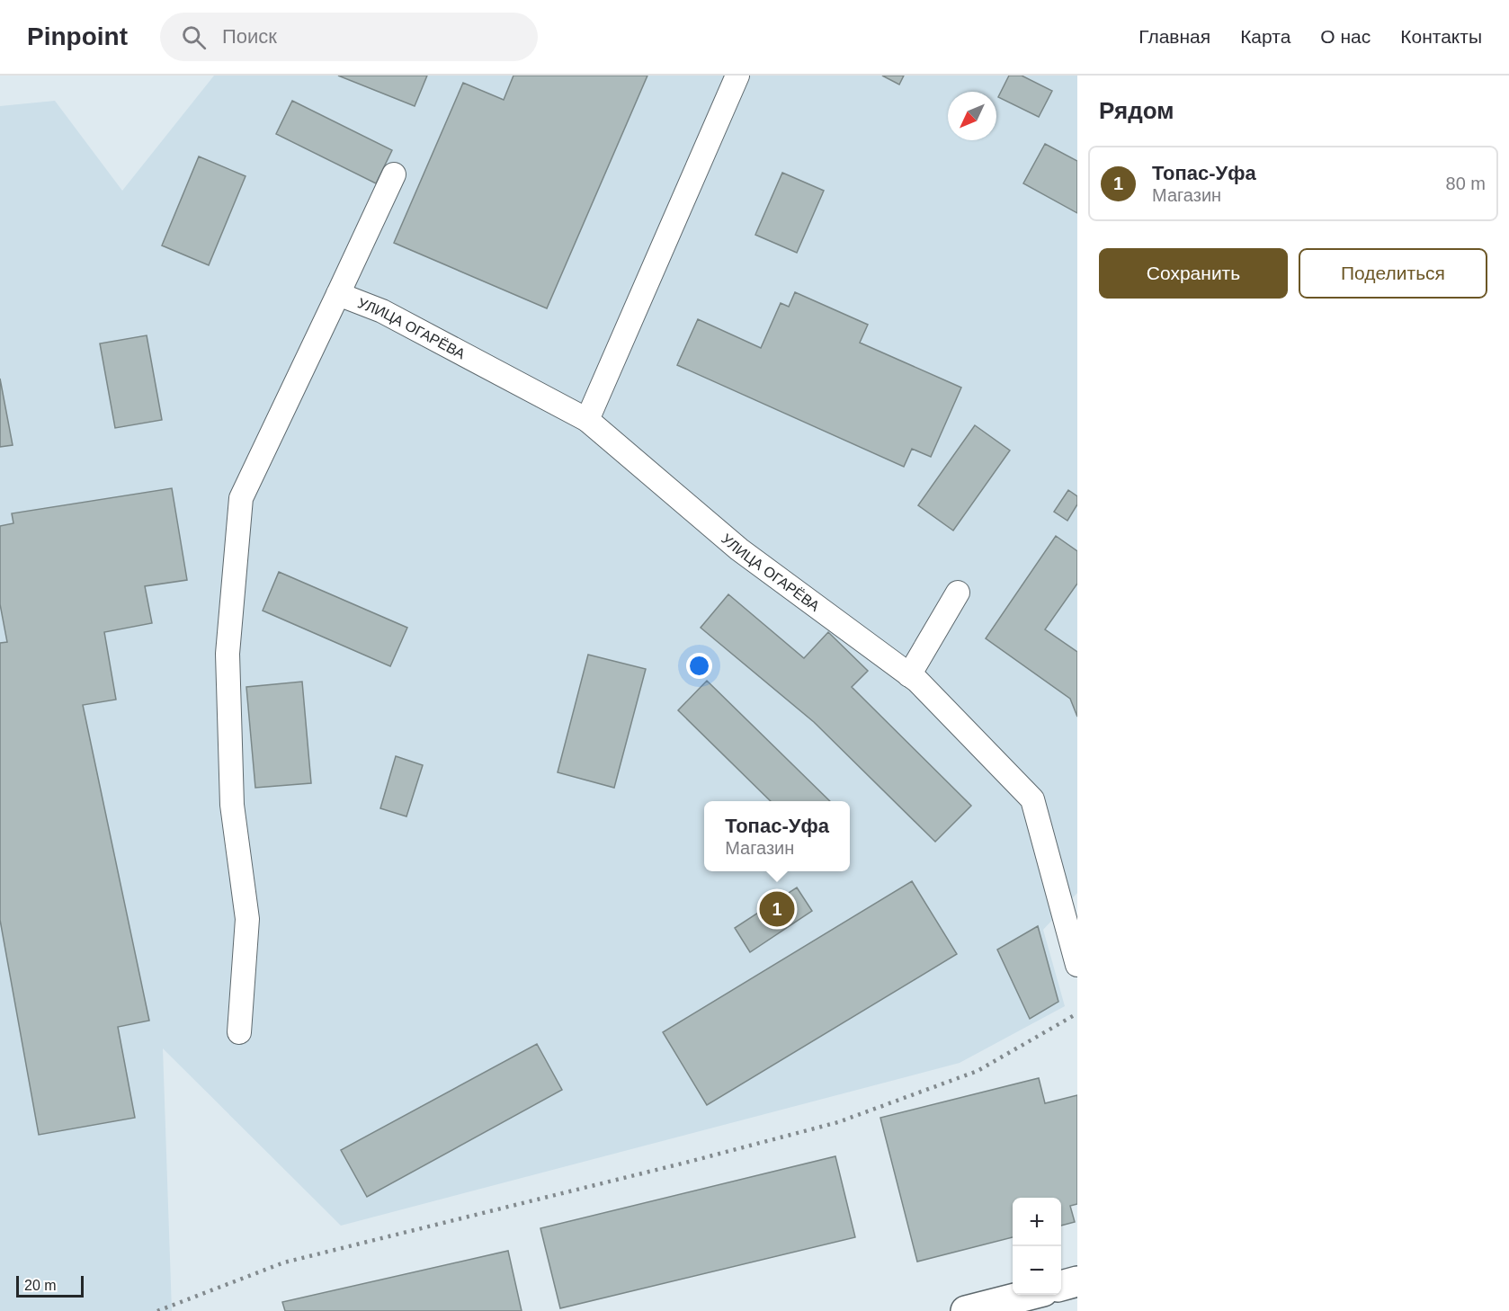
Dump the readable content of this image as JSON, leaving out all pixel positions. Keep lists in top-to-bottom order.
{
  "streets": {
    "street": ["УЛИЦА ОГАРЁВА"]
  },
  "scale_bar": "20 m",
  "north": "bottom left",
  "page": {
    "header": "Pinpoint",
    "search": "Поиск",
    "nav": [
      "Главная",
      "Карта",
      "О нас",
      "Контакты"
    ],
    "heading": "Рядом",
    "list": [
      {
        "mark": "1",
        "name": "Топас-Уфа",
        "note": "Магазин",
        "value": "80 m"
      }
    ],
    "buttons": ["Сохранить", "Поделиться"],
    "popup": ["Топас-Уфа", "Магазин"],
    "pins": "1",
    "map_buttons": ["+", "−"],
    "scale": "20 m"
  }
}
